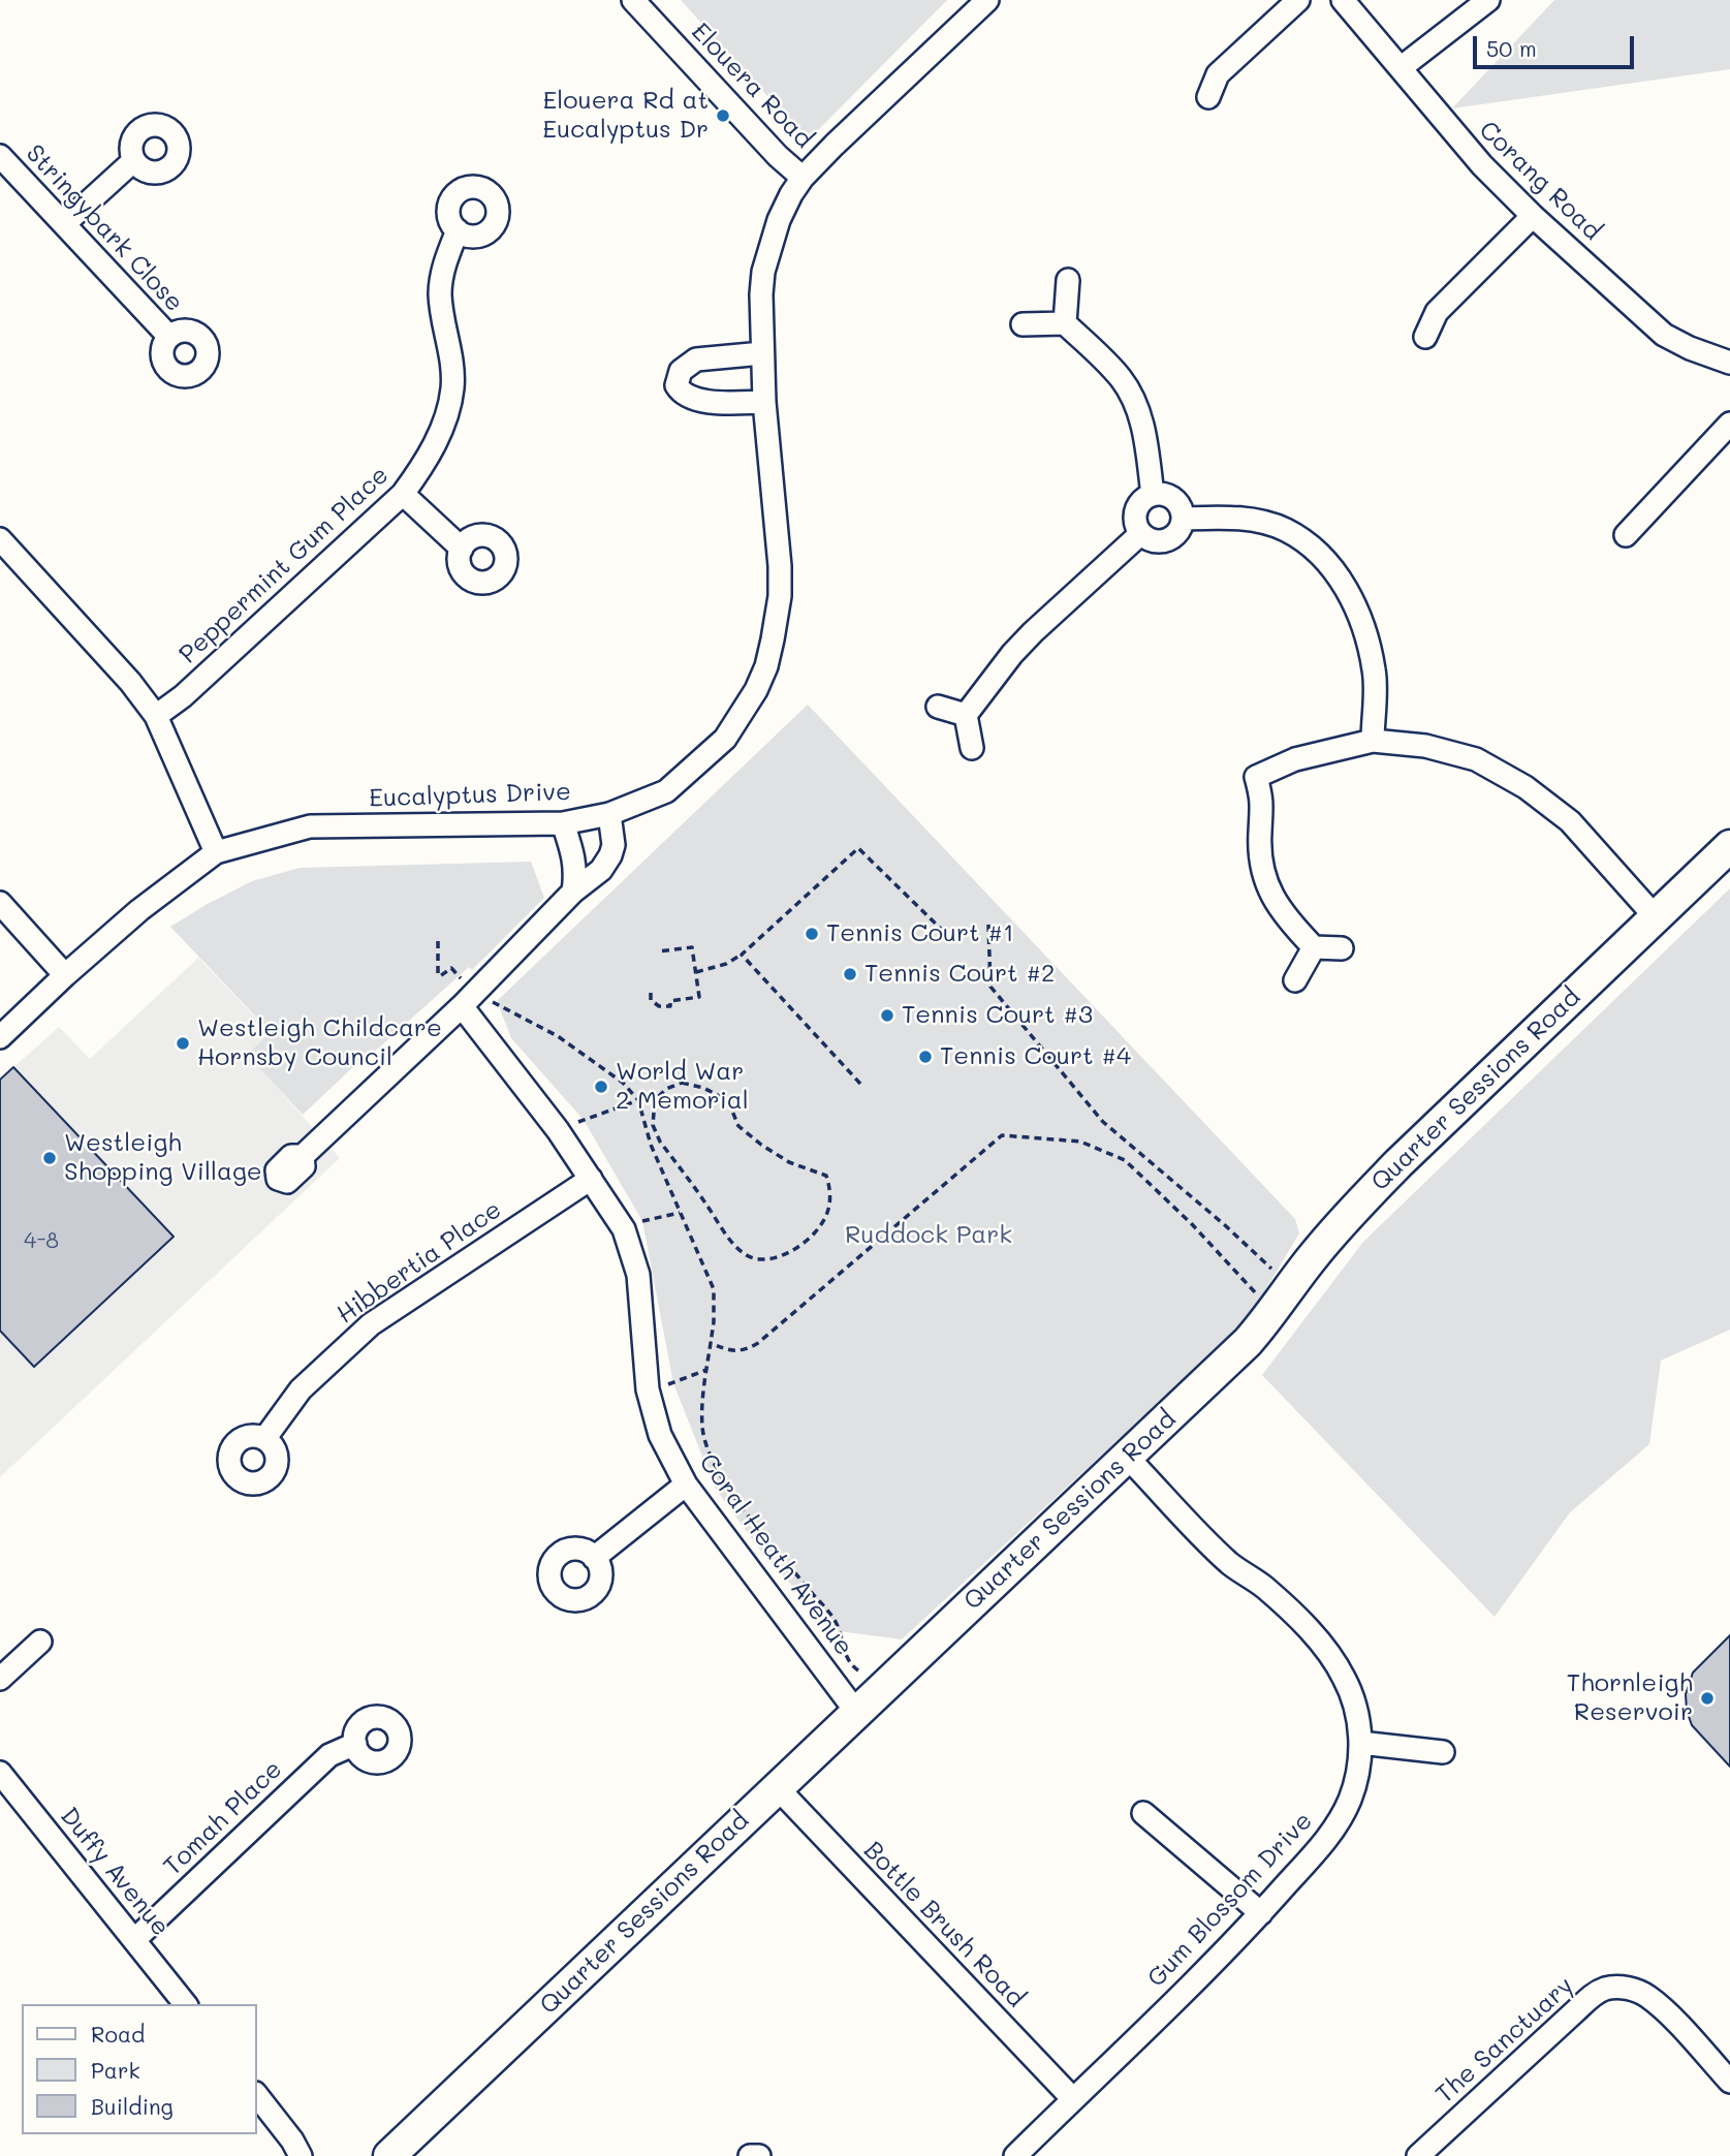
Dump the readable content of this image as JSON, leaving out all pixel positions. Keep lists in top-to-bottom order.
{
  "streets": {
    "main road": ["Quarter Sessions Road"],
    "street": [
      "Elouera Road",
      "Corang Road",
      "Stringybark Close",
      "Peppermint Gum Place",
      "Eucalyptus Drive",
      "Hibbertia Place",
      "Coral Heath Avenue",
      "Tomah Place",
      "Duffy Avenue",
      "Gum Blossom Drive",
      "Bottle Brush Road",
      "The Sanctuary"
    ]
  },
  "crossings": [
    ["Elouera Road", "Eucalyptus Drive"],
    ["Quarter Sessions Road", "Coral Heath Avenue"],
    ["Quarter Sessions Road", "Gum Blossom Drive"],
    ["Quarter Sessions Road", "Bottle Brush Road"],
    ["Hibbertia Place", "Coral Heath Avenue"],
    ["Tomah Place", "Duffy Avenue"],
    ["Gum Blossom Drive", "Bottle Brush Road"]
  ],
  "parks": ["Ruddock Park"],
  "places": [
    "Elouera Rd at Eucalyptus Dr",
    "Tennis Court #1",
    "Tennis Court #2",
    "Tennis Court #3",
    "Westleigh Childcare Hornsby Council",
    "Tennis Court #4",
    "World War 2 Memorial",
    "Westleigh Shopping Village",
    "Thornleigh Reservoir"
  ],
  "house_numbers": ["4-8"],
  "legend": ["Road", "Park", "Building"],
  "scale_bar": "50 m"
}
